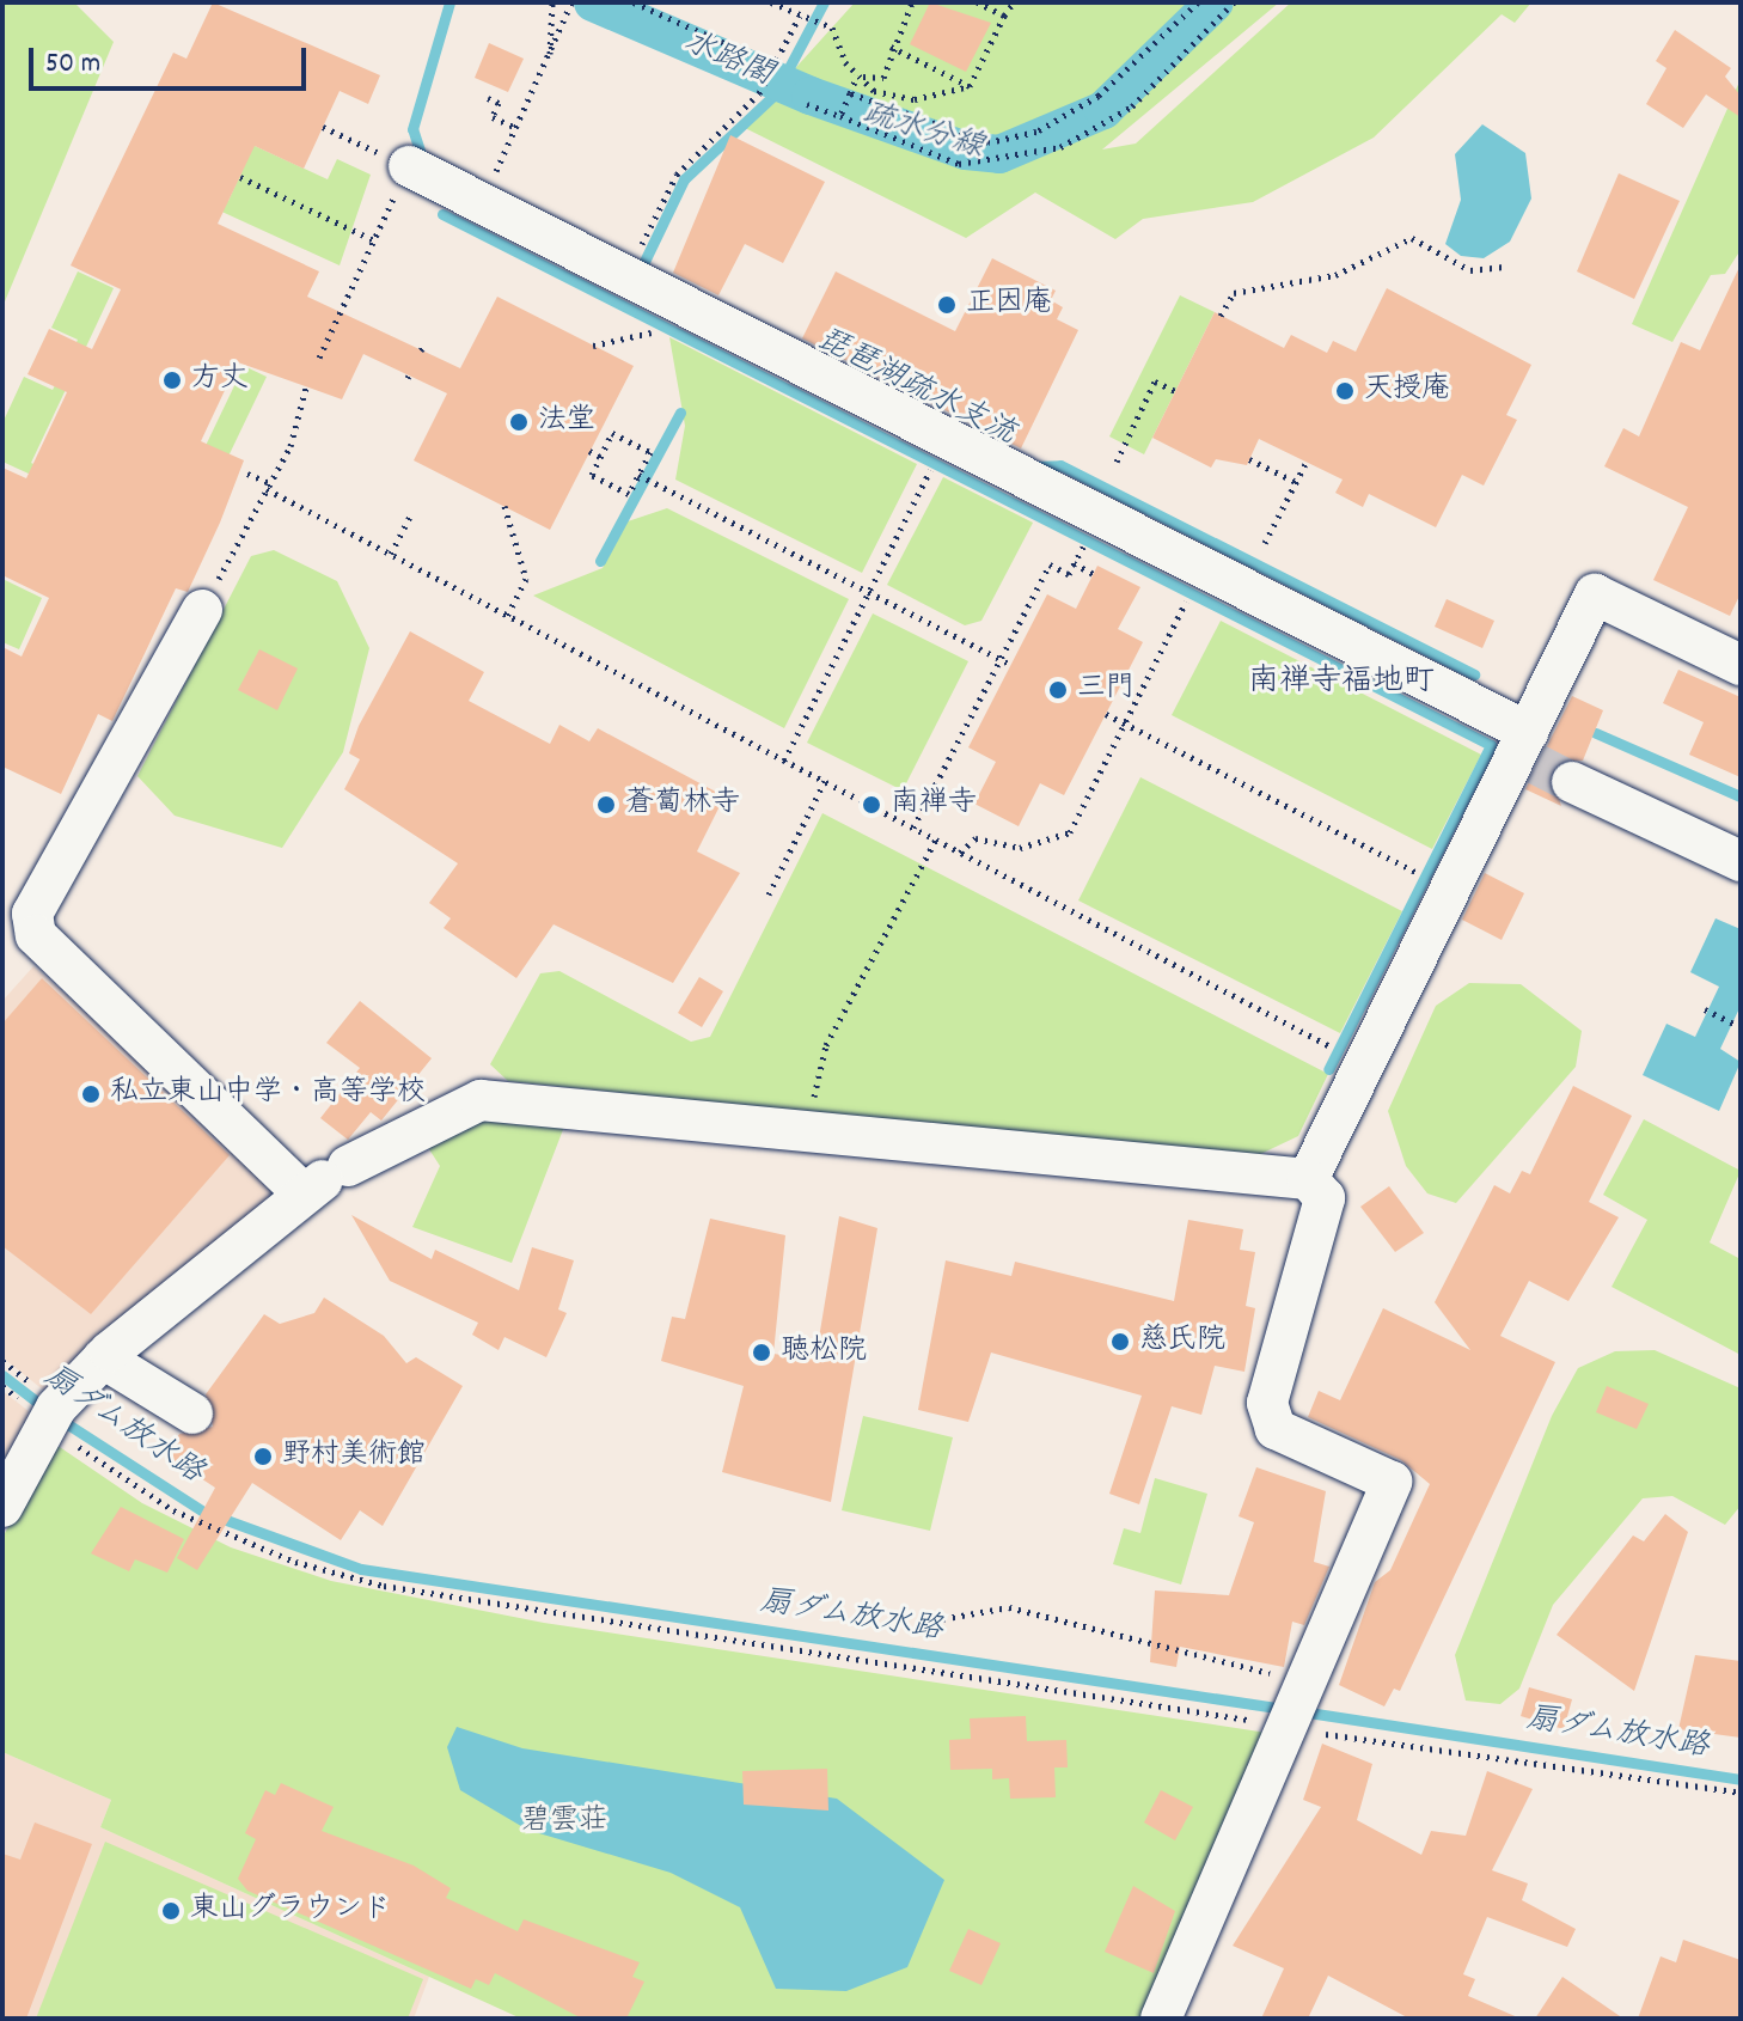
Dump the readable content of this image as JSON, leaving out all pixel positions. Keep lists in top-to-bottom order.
{
  "districts": ["南禅寺福地町"],
  "water": [
    "水路閣",
    "疏水分線",
    "琵琶湖疏水支流",
    "扇ダム放水路"
  ],
  "parks": ["碧雲荘"],
  "places": [
    "正因庵",
    "方丈",
    "天授庵",
    "法堂",
    "三門",
    "蒼蔔林寺",
    "南禅寺",
    "私立東山中学・高等学校",
    "慈氏院",
    "聴松院",
    "野村美術館",
    "東山グラウンド"
  ],
  "scale_bar": "50 m"
}
